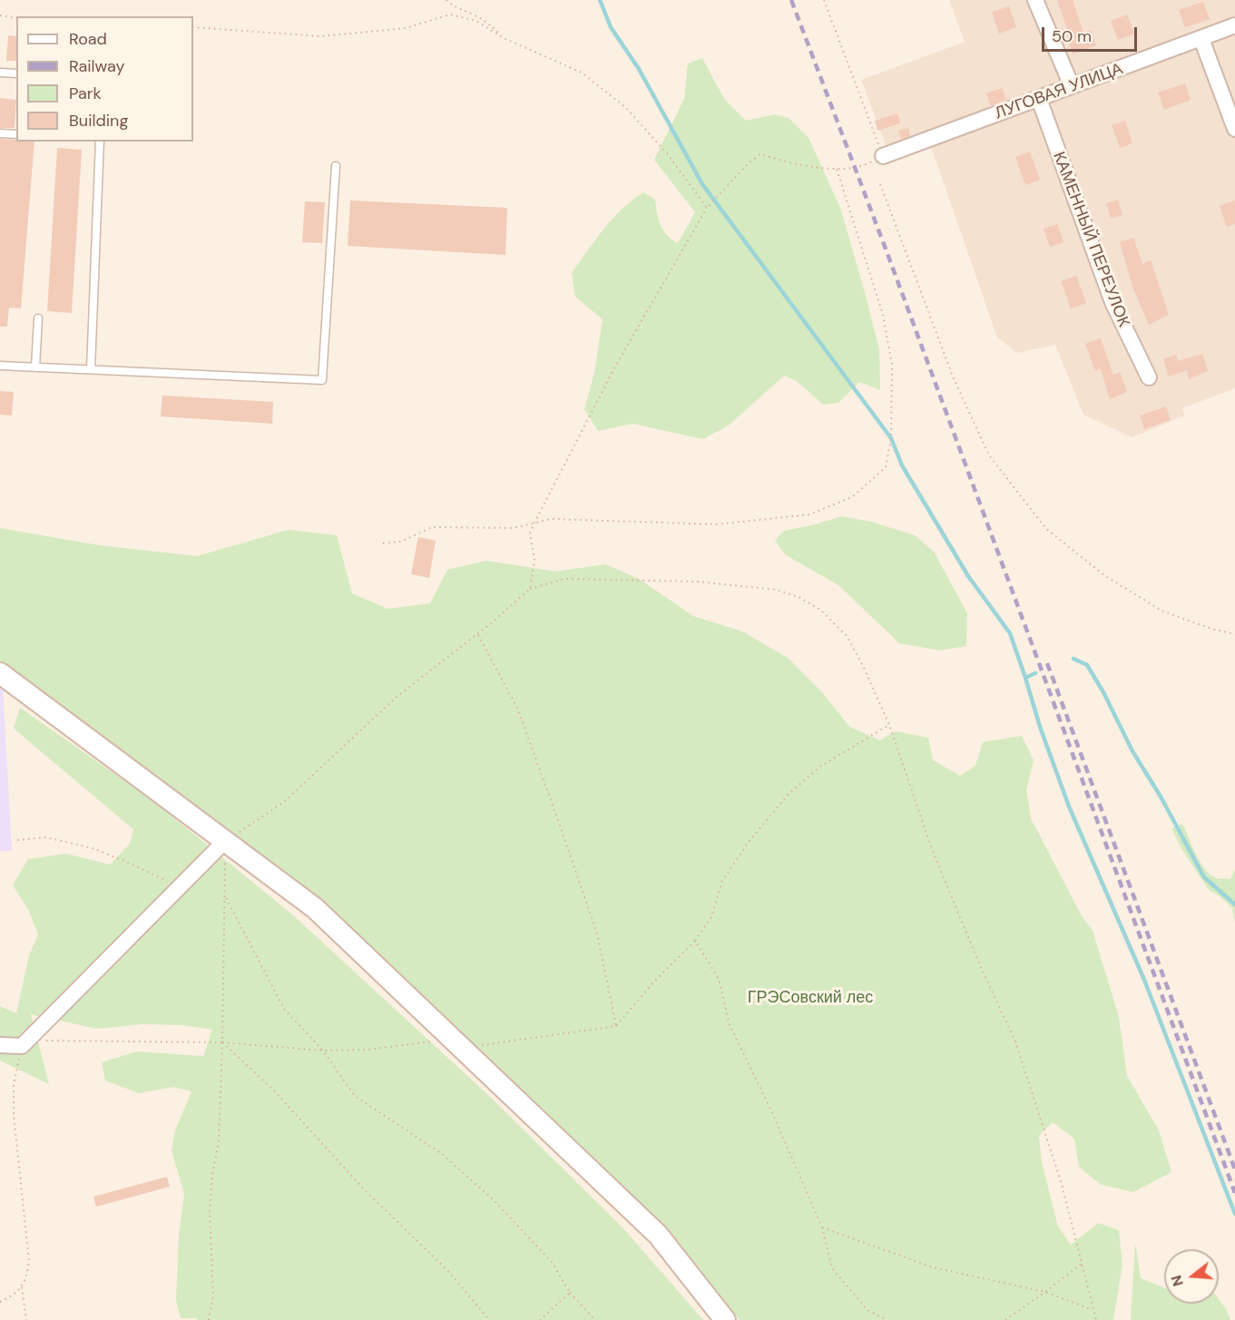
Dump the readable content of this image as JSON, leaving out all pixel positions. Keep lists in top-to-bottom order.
{
  "streets": {
    "street": ["ЛУГОВАЯ УЛИЦА", "КАМЕННЫЙ ПЕРЕУЛОК"]
  },
  "crossings": [
    ["ЛУГОВАЯ УЛИЦА", "КАМЕННЫЙ ПЕРЕУЛОК"]
  ],
  "parks": ["ГРЭСовский лес"],
  "legend": [
    "Road",
    "Railway",
    "Park",
    "Building"
  ],
  "scale_bar": "50 m",
  "north": "left"
}
